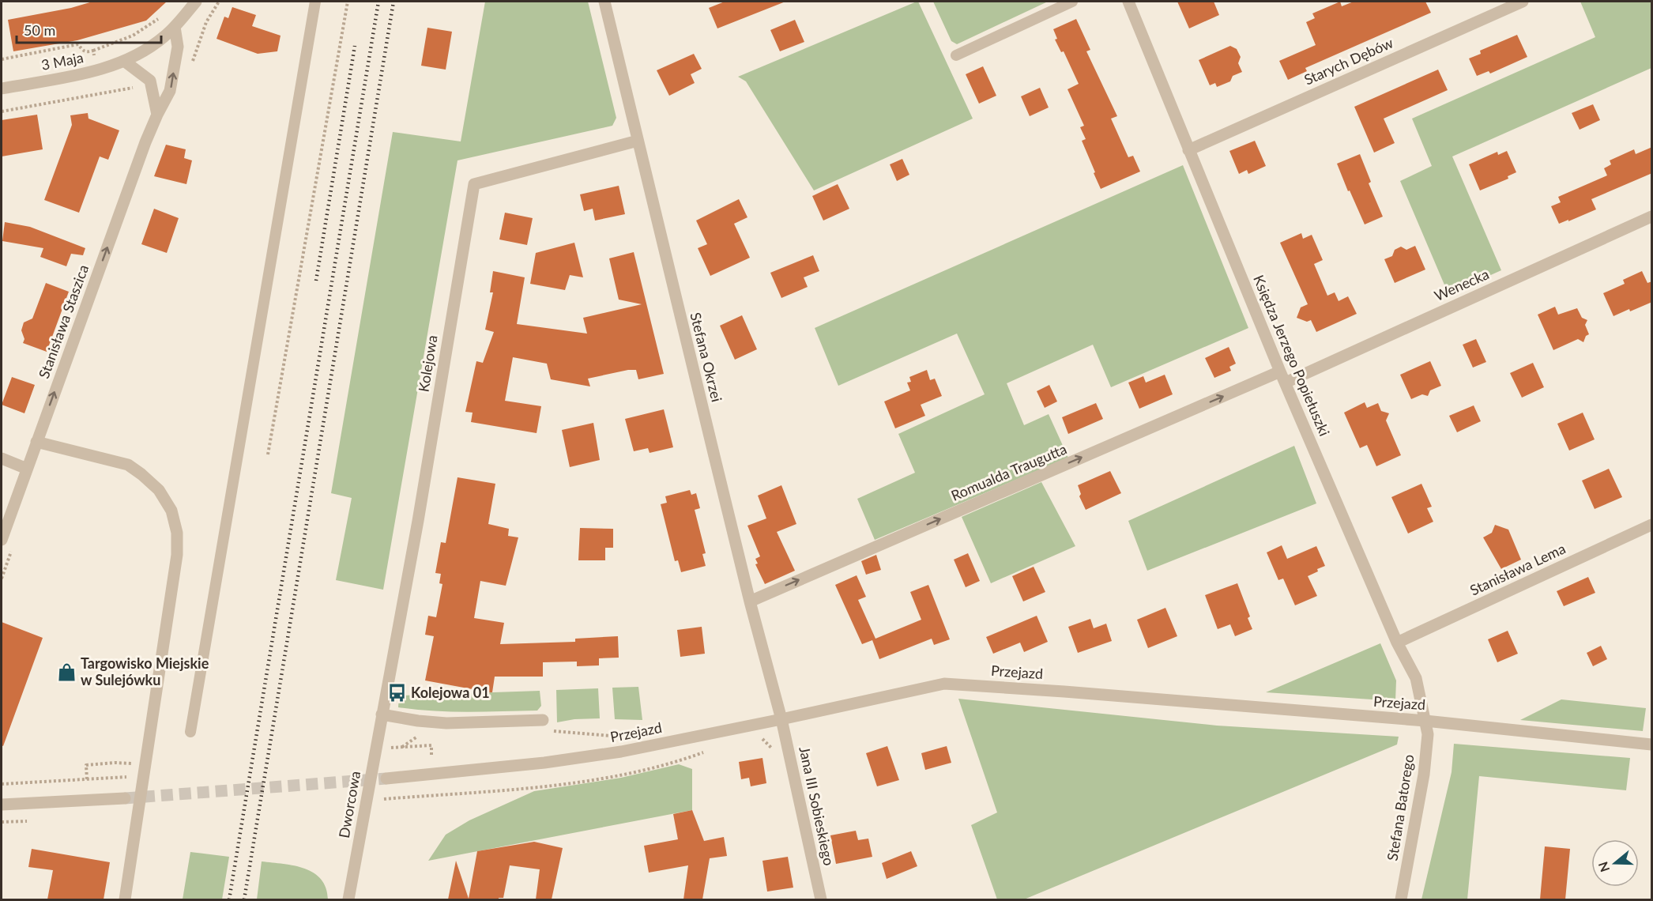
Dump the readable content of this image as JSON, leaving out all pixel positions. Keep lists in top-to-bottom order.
{
  "streets": {
    "street": [
      "3 Maja",
      "Starych Dębów",
      "Wenecka",
      "Stanisława Staszica",
      "Księdza Jerzego Popiełuszki",
      "Stefana Okrzei",
      "Kolejowa",
      "Romualda Traugutta",
      "Stanisława Lema",
      "Przejazd",
      "Dworcowa",
      "Jana III Sobieskiego",
      "Stefana Batorego"
    ]
  },
  "crossings": [
    ["3 Maja", "Stanisława Staszica"],
    ["Starych Dębów", "Księdza Jerzego Popiełuszki"],
    ["Wenecka", "Księdza Jerzego Popiełuszki"],
    ["Wenecka", "Romualda Traugutta"],
    ["Księdza Jerzego Popiełuszki", "Romualda Traugutta"],
    ["Księdza Jerzego Popiełuszki", "Stanisława Lema"],
    ["Księdza Jerzego Popiełuszki", "Przejazd"],
    ["Księdza Jerzego Popiełuszki", "Stefana Batorego"],
    ["Stefana Okrzei", "Kolejowa"],
    ["Stefana Okrzei", "Romualda Traugutta"],
    ["Stefana Okrzei", "Przejazd"],
    ["Stefana Okrzei", "Jana III Sobieskiego"],
    ["Kolejowa", "Dworcowa"],
    ["Przejazd", "Jana III Sobieskiego"],
    ["Przejazd", "Stefana Batorego"]
  ],
  "one_way": ["Stanisława Staszica", "Romualda Traugutta"],
  "places": {
    "shop": ["Targowisko Miejskie w Sulejówku"],
    "bus stop": ["Kolejowa 01"]
  },
  "scale_bar": "50 m",
  "north": "left"
}
